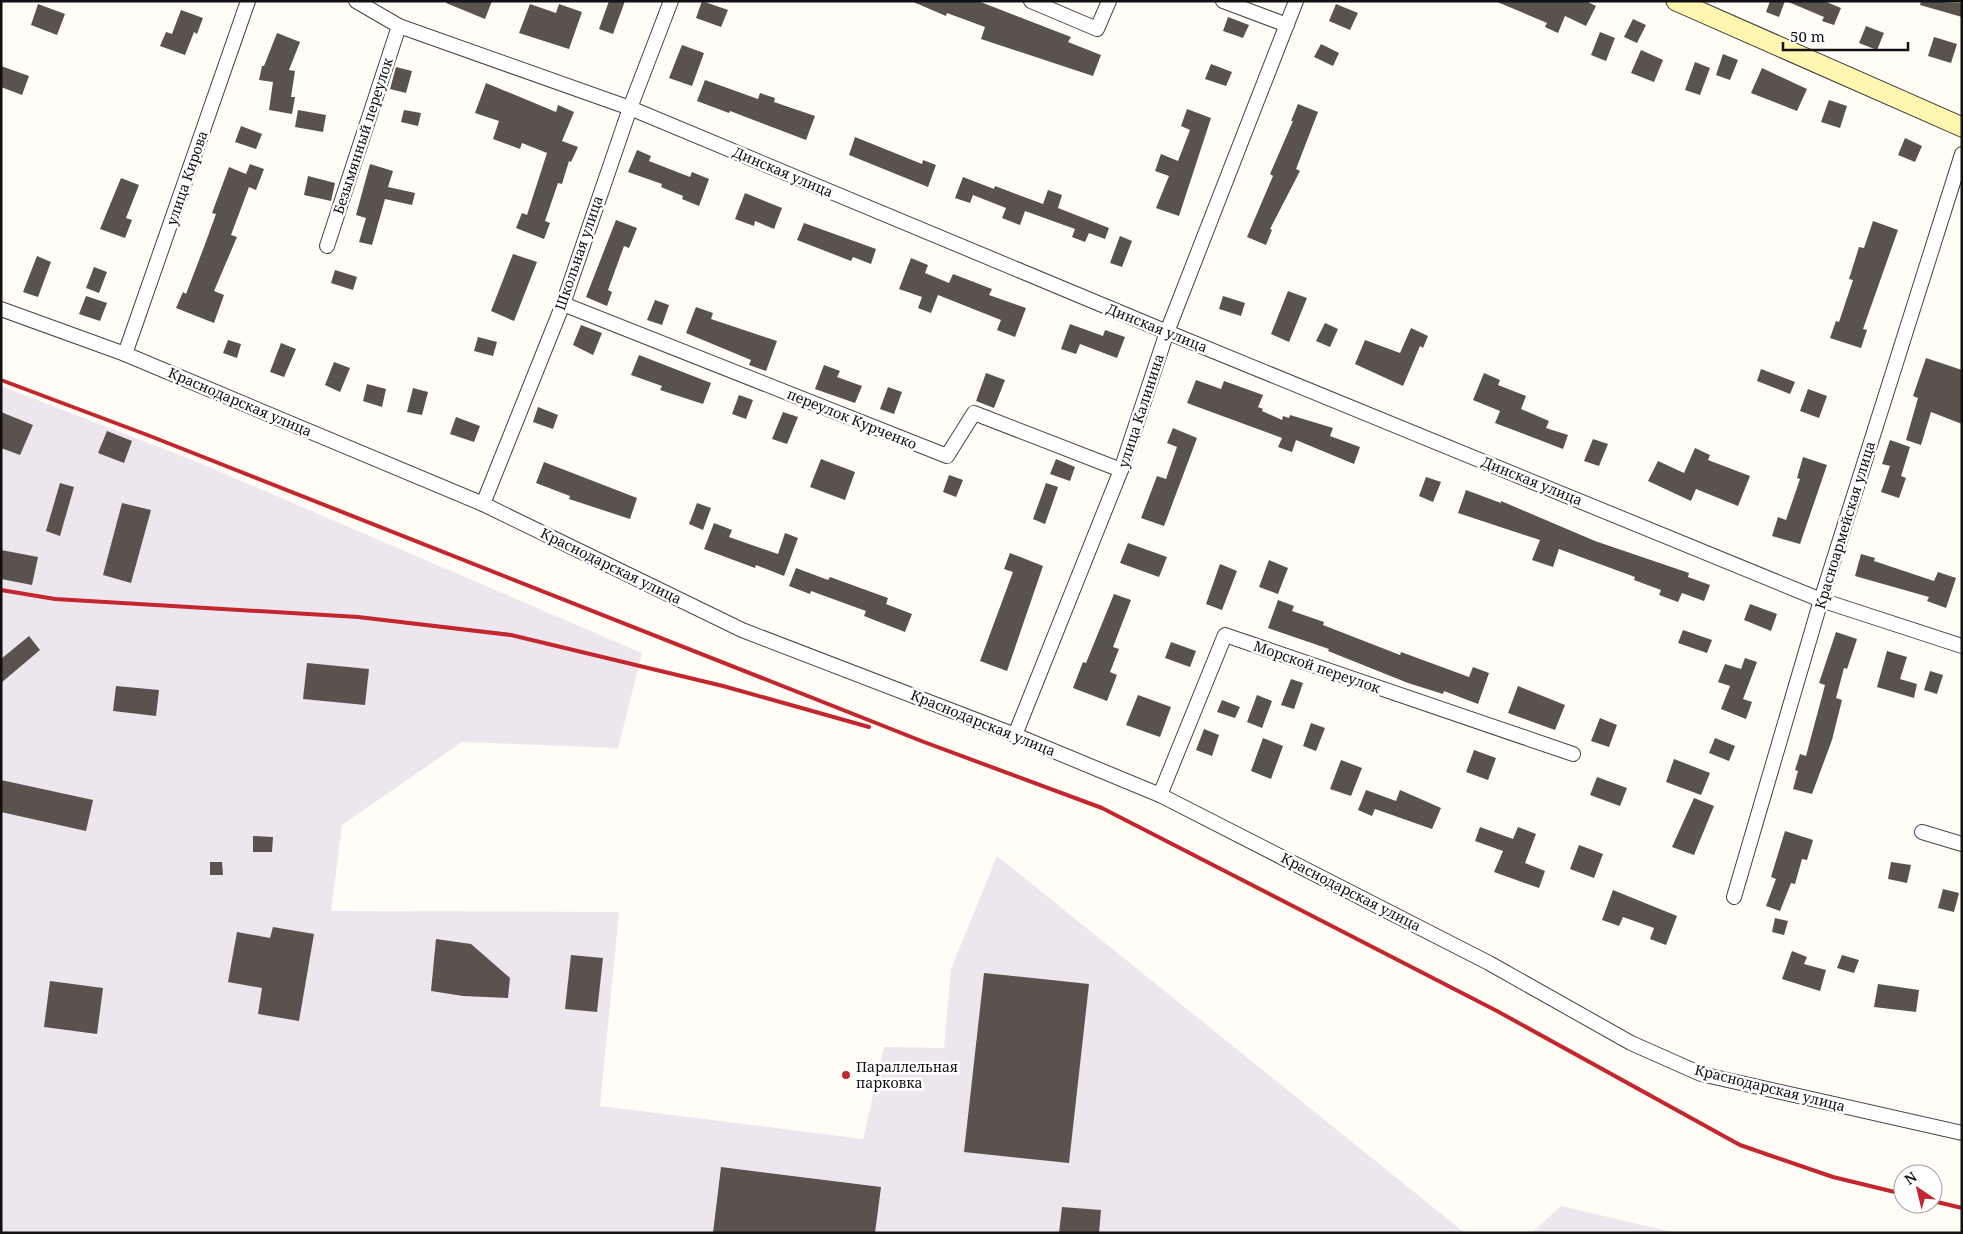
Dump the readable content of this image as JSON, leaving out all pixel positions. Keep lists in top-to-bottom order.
{
  "streets": {
    "street": [
      "Безымянный переулок",
      "Динская улица",
      "улица Кирова",
      "Школьная улица",
      "Краснодарская улица",
      "улица Калинина",
      "переулок Курченко",
      "Красноармейская улица",
      "Морской переулок"
    ]
  },
  "crossings": [
    ["Безымянный переулок", "Динская улица"],
    ["Динская улица", "Школьная улица"],
    ["Динская улица", "улица Калинина"],
    ["Динская улица", "Красноармейская улица"],
    ["улица Кирова", "Краснодарская улица"],
    ["Школьная улица", "Краснодарская улица"],
    ["Школьная улица", "переулок Курченко"],
    ["Краснодарская улица", "улица Калинина"],
    ["Краснодарская улица", "Морской переулок"],
    ["улица Калинина", "переулок Курченко"]
  ],
  "places": ["Параллельная парковка"],
  "scale_bar": "50 m",
  "north": "top left"
}
